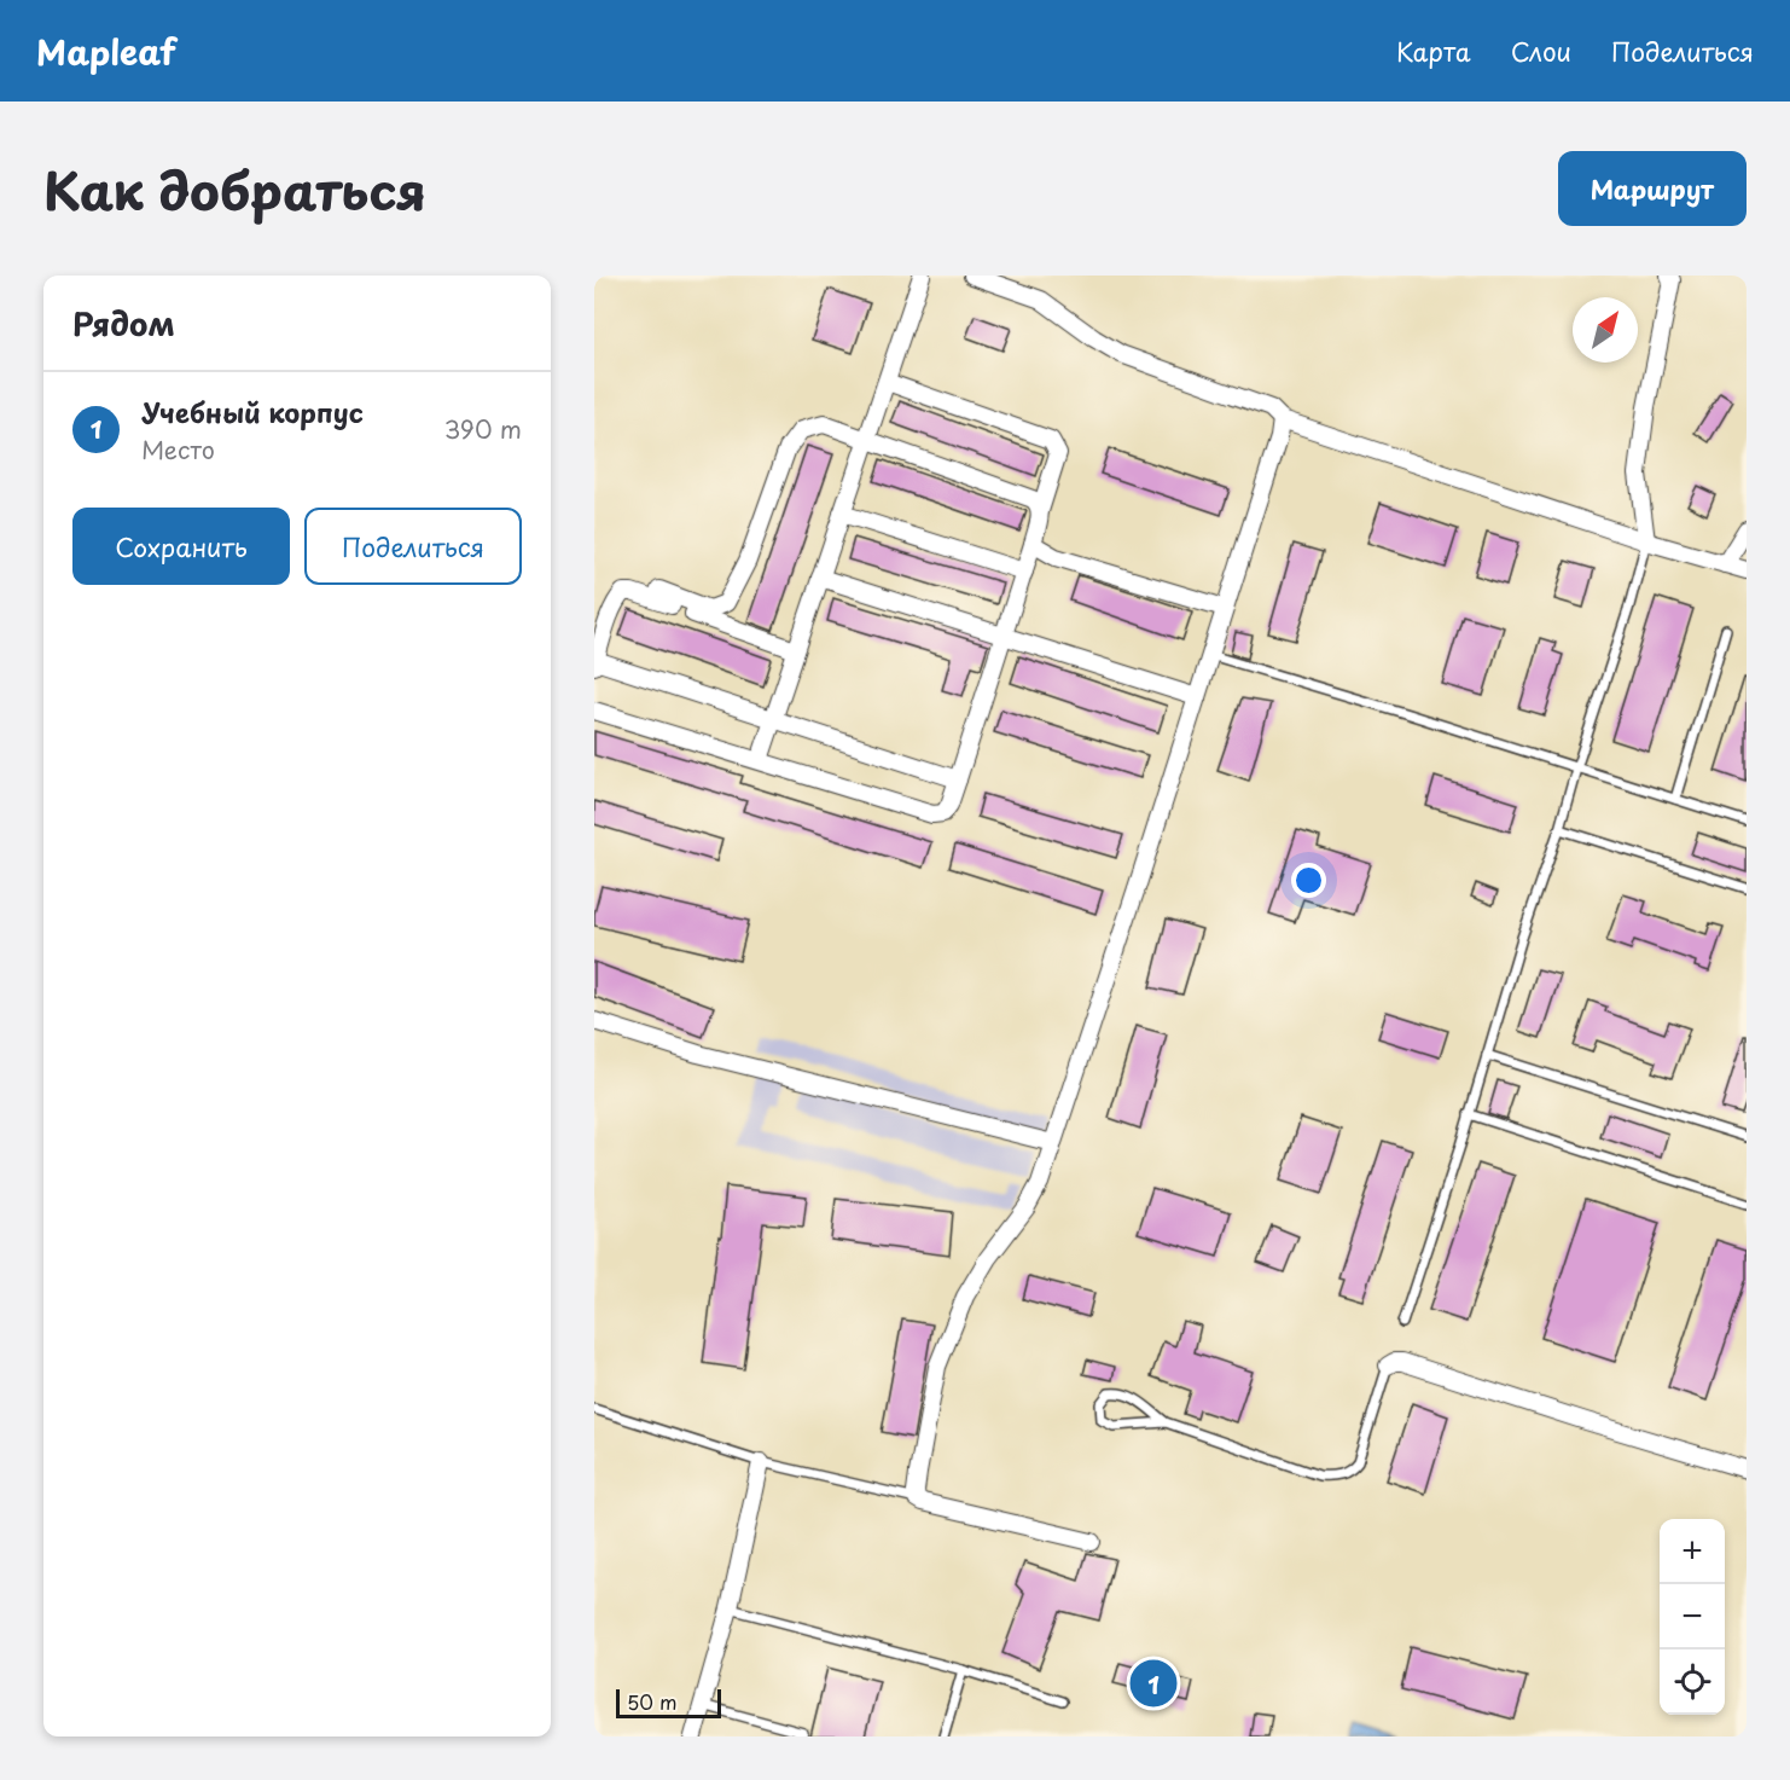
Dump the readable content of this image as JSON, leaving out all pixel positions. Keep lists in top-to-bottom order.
{
  "scale_bar": "50 m",
  "north": "top right",
  "page": {
    "header": "Mapleaf",
    "nav": ["Карта", "Слои", "Поделиться"],
    "title": "Как добраться",
    "buttons": [
      "Маршрут",
      ["Сохранить", "Поделиться"]
    ],
    "heading": "Рядом",
    "list": [
      {
        "mark": "1",
        "name": "Учебный корпус",
        "note": "Место",
        "value": "390 m"
      }
    ],
    "map_buttons": ["+", "−"],
    "pins": "1",
    "scale": "50 m"
  }
}
